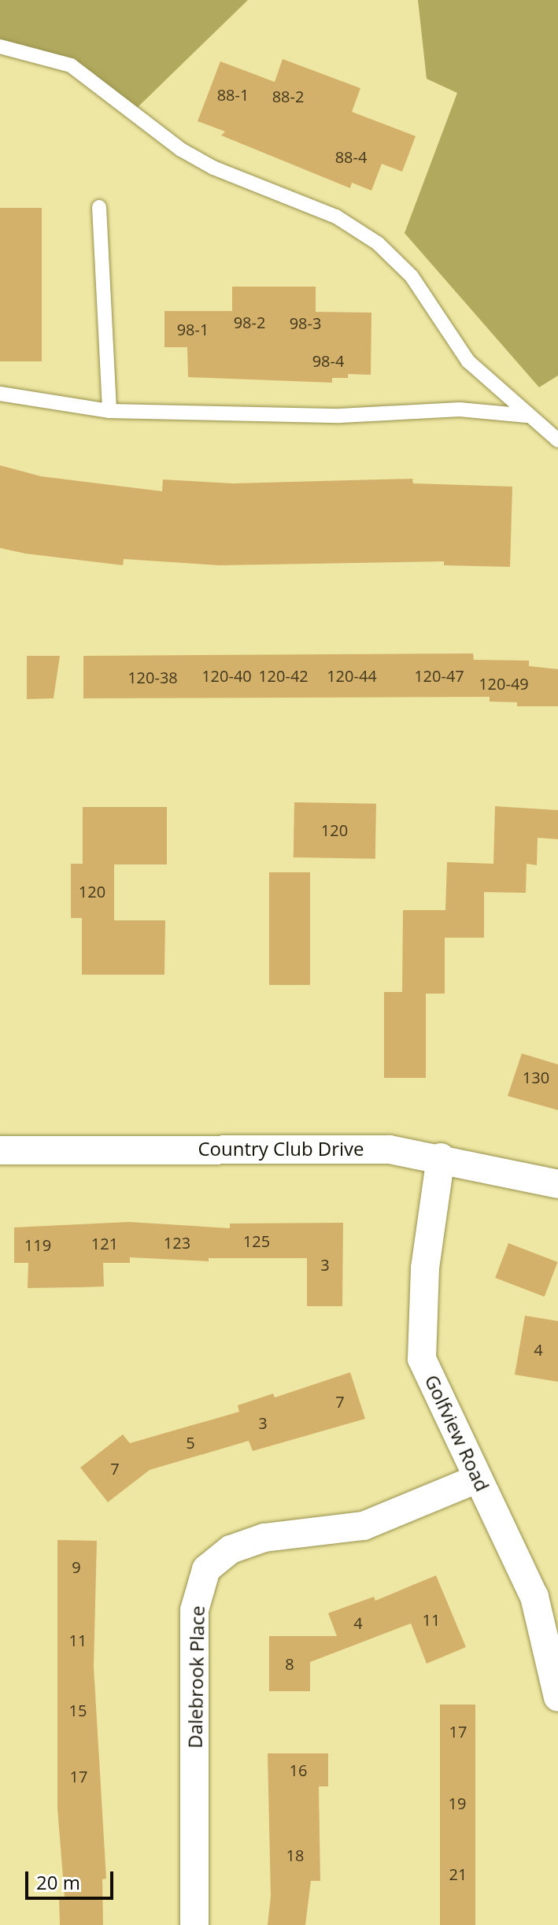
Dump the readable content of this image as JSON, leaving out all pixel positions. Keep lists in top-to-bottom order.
{
  "streets": {
    "street": ["Country Club Drive", "Golfview Road", "Dalebrook Place"]
  },
  "crossings": [
    ["Country Club Drive", "Golfview Road"],
    ["Golfview Road", "Dalebrook Place"]
  ],
  "house_numbers": [
    "88-1",
    "88-2",
    "88-4",
    "98-2",
    "98-3",
    "98-1",
    "98-4",
    "120-40",
    "120-42",
    "120-44",
    "120-47",
    "120-38",
    "120-49",
    "120",
    "120",
    "130",
    "125",
    "123",
    "121",
    "119",
    "3",
    "4",
    "7",
    "3",
    "5",
    "7",
    "9",
    "11",
    "4",
    "11",
    "8",
    "15",
    "17",
    "16",
    "17",
    "19",
    "18",
    "21"
  ],
  "scale_bar": "20 m"
}
